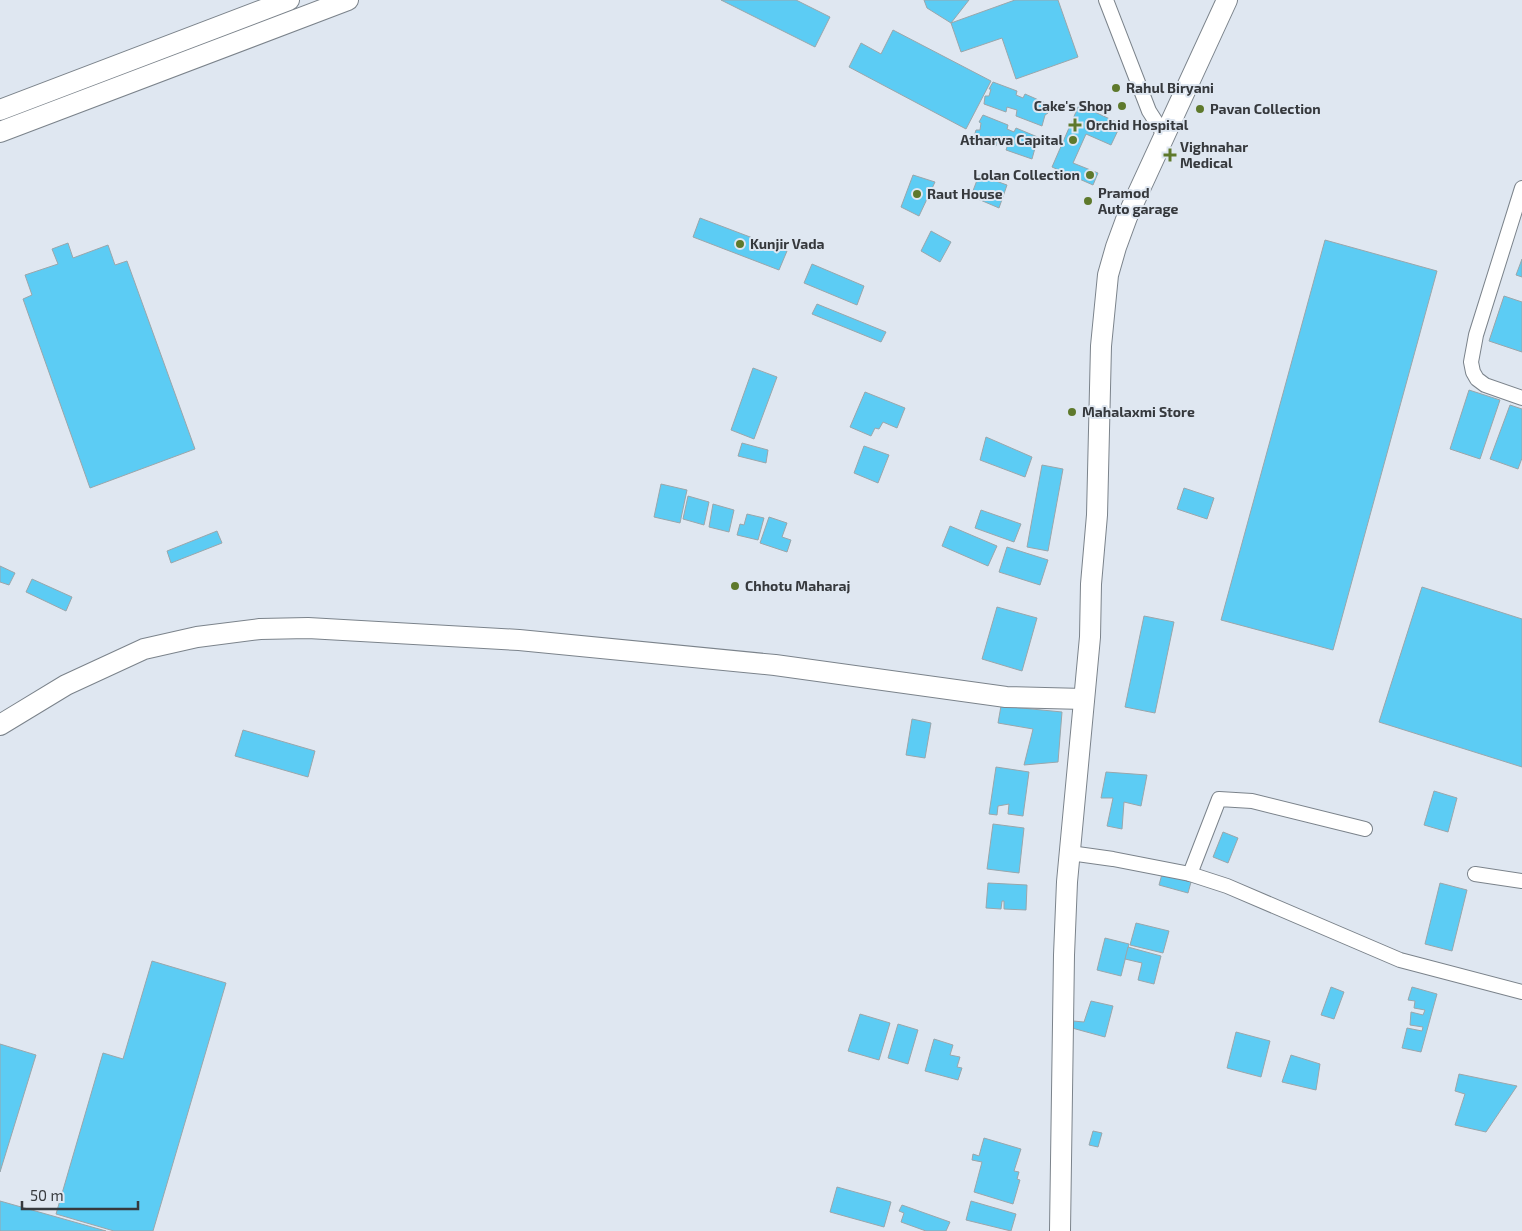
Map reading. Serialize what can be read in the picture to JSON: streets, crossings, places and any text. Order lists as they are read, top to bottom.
{
  "places": {
    "other": [
      "Rahul Biryani",
      "Cake's Shop",
      "Pavan Collection",
      "Atharva Capital",
      "Lolan Collection",
      "Raut House",
      "Pramod Auto garage",
      "Kunjir Vada",
      "Mahalaxmi Store",
      "Chhotu Maharaj"
    ],
    "health": ["Orchid Hospital", "Vighnahar Medical"]
  },
  "scale_bar": "50 m"
}
